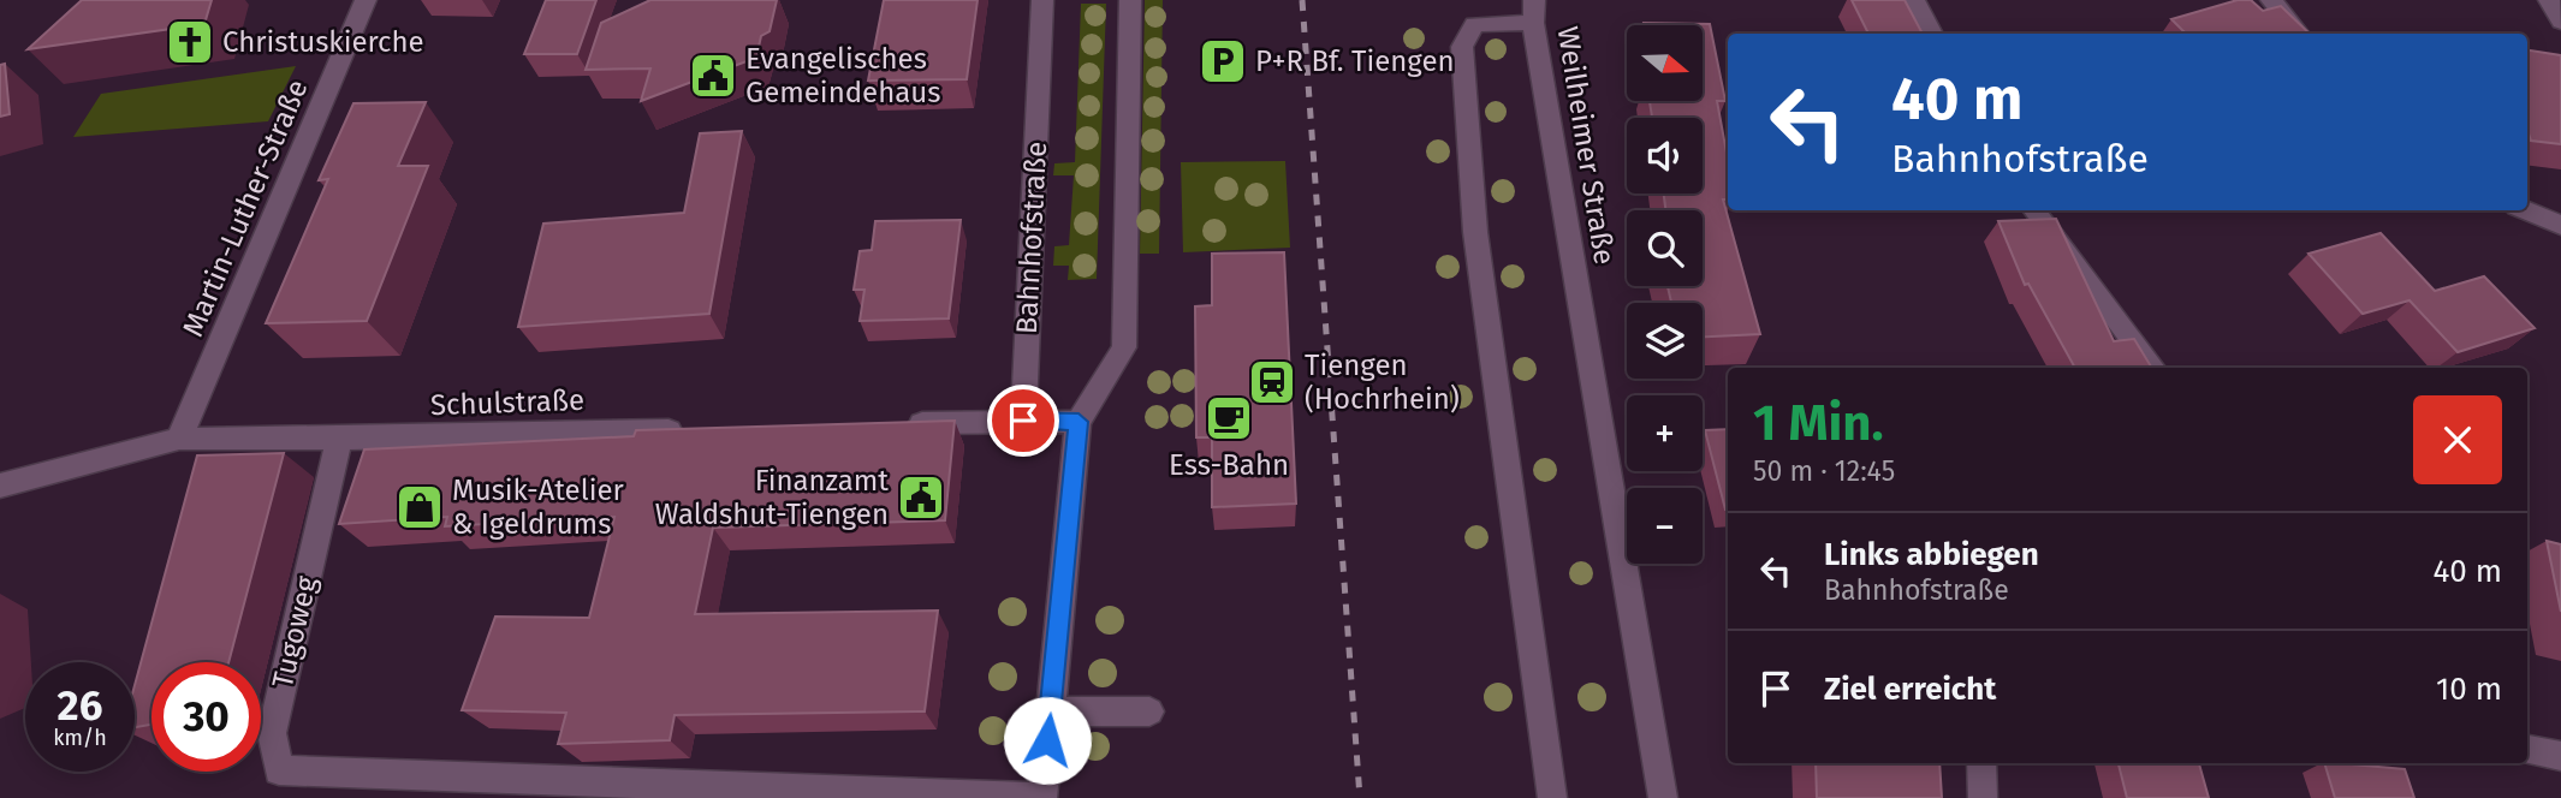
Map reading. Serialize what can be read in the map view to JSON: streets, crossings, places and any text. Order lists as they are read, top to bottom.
{
  "streets": {
    "street": [
      "Weilheimer Straße",
      "Martin-Luther-Straße",
      "Bahnhofstraße",
      "Schulstraße",
      "Tugoweg"
    ]
  },
  "crossings": [
    ["Martin-Luther-Straße", "Schulstraße"],
    ["Schulstraße", "Tugoweg"]
  ],
  "places": {
    "church": ["Christuskierche"],
    "parking": ["P+R Bf. Tiengen"],
    "public building": ["Evangelisches Gemeindehaus", "Finanzamt Waldshut-Tiengen"],
    "station": ["Tiengen (Hochrhein)"],
    "cafe": ["Ess-Bahn"],
    "shop": ["Musik-Atelier & Igeldrums"]
  },
  "north": "right",
  "page": {
    "map_buttons": ["+", "−"],
    "turn": ["40 m", "Bahnhofstraße"],
    "heading": ["1 Min.", "50 m · 12:45"],
    "list": [
      {
        "name": "Links abbiegen",
        "note": "Bahnhofstraße",
        "value": "40 m"
      },
      {
        "name": "Ziel erreicht",
        "value": "10 m"
      }
    ],
    "speed": "26 km/h",
    "limit": "30"
  }
}
